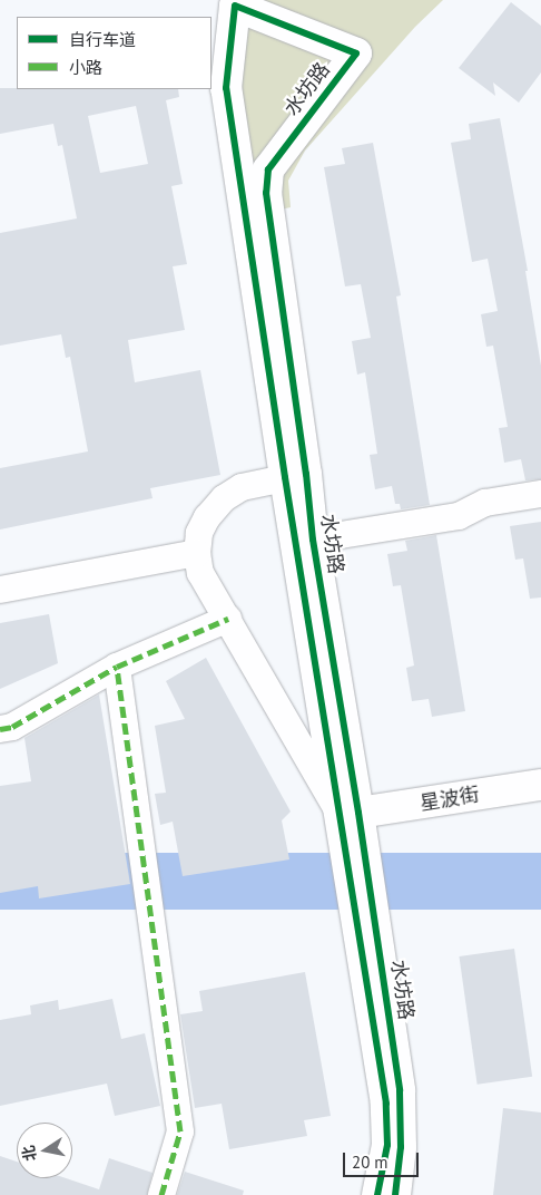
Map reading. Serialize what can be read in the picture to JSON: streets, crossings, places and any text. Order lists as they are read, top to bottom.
{
  "streets": {
    "street": ["水坊路", "星波街"]
  },
  "crossings": [
    ["水坊路", "星波街"]
  ],
  "legend": ["自行车道", "小路"],
  "scale_bar": "20 m",
  "north": "left"
}
